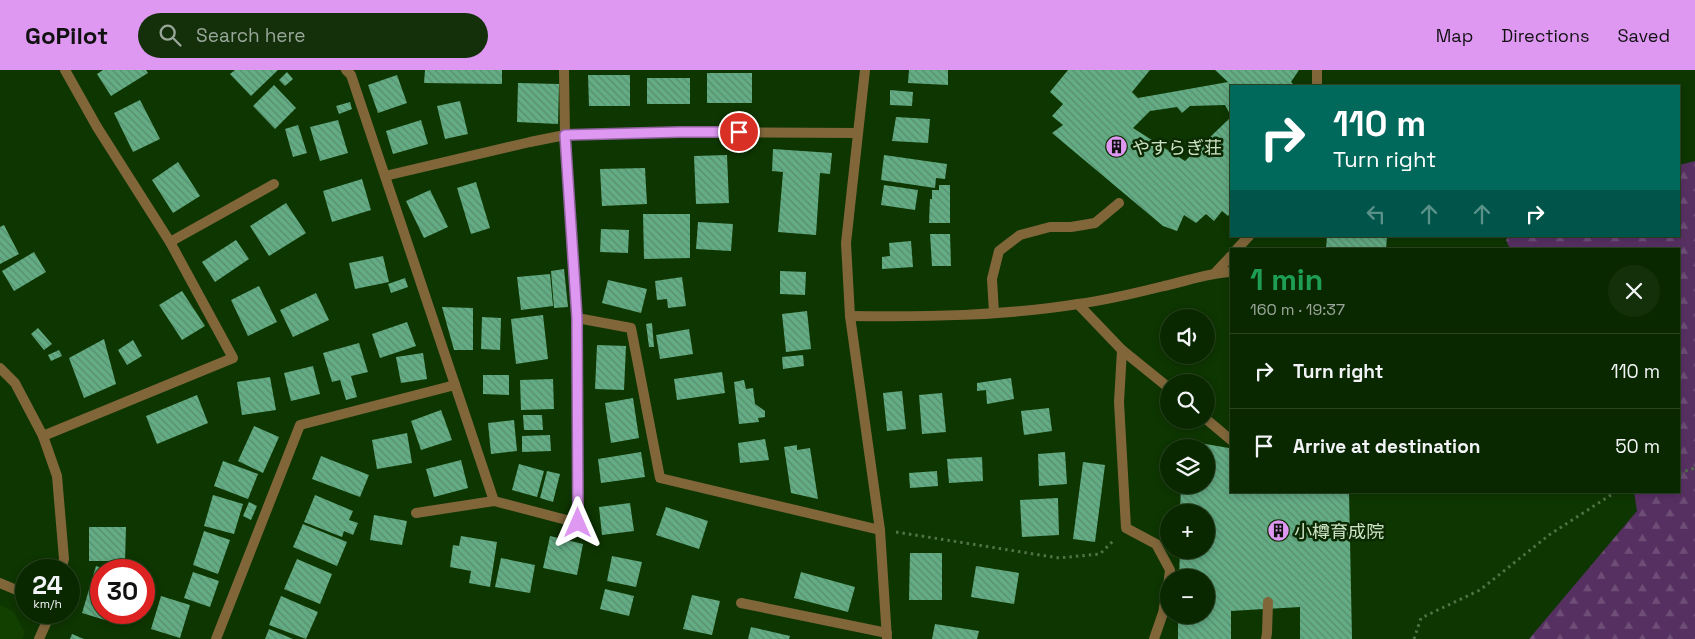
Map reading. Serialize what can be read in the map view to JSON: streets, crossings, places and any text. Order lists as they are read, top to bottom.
{
  "places": {
    "building": ["やすらぎ荘", "小樽育成院"]
  },
  "page": {
    "header": "GoPilot",
    "search": "Search here",
    "nav": ["Map", "Directions", "Saved"],
    "turn": ["110 m", "Turn right"],
    "heading": ["1 min", "160 m · 19:37"],
    "map_buttons": ["+", "−"],
    "list": [
      {
        "name": "Turn right",
        "value": "110 m"
      },
      {
        "name": "Arrive at destination",
        "value": "50 m"
      }
    ],
    "speed": "24 km/h",
    "limit": "30"
  }
}
